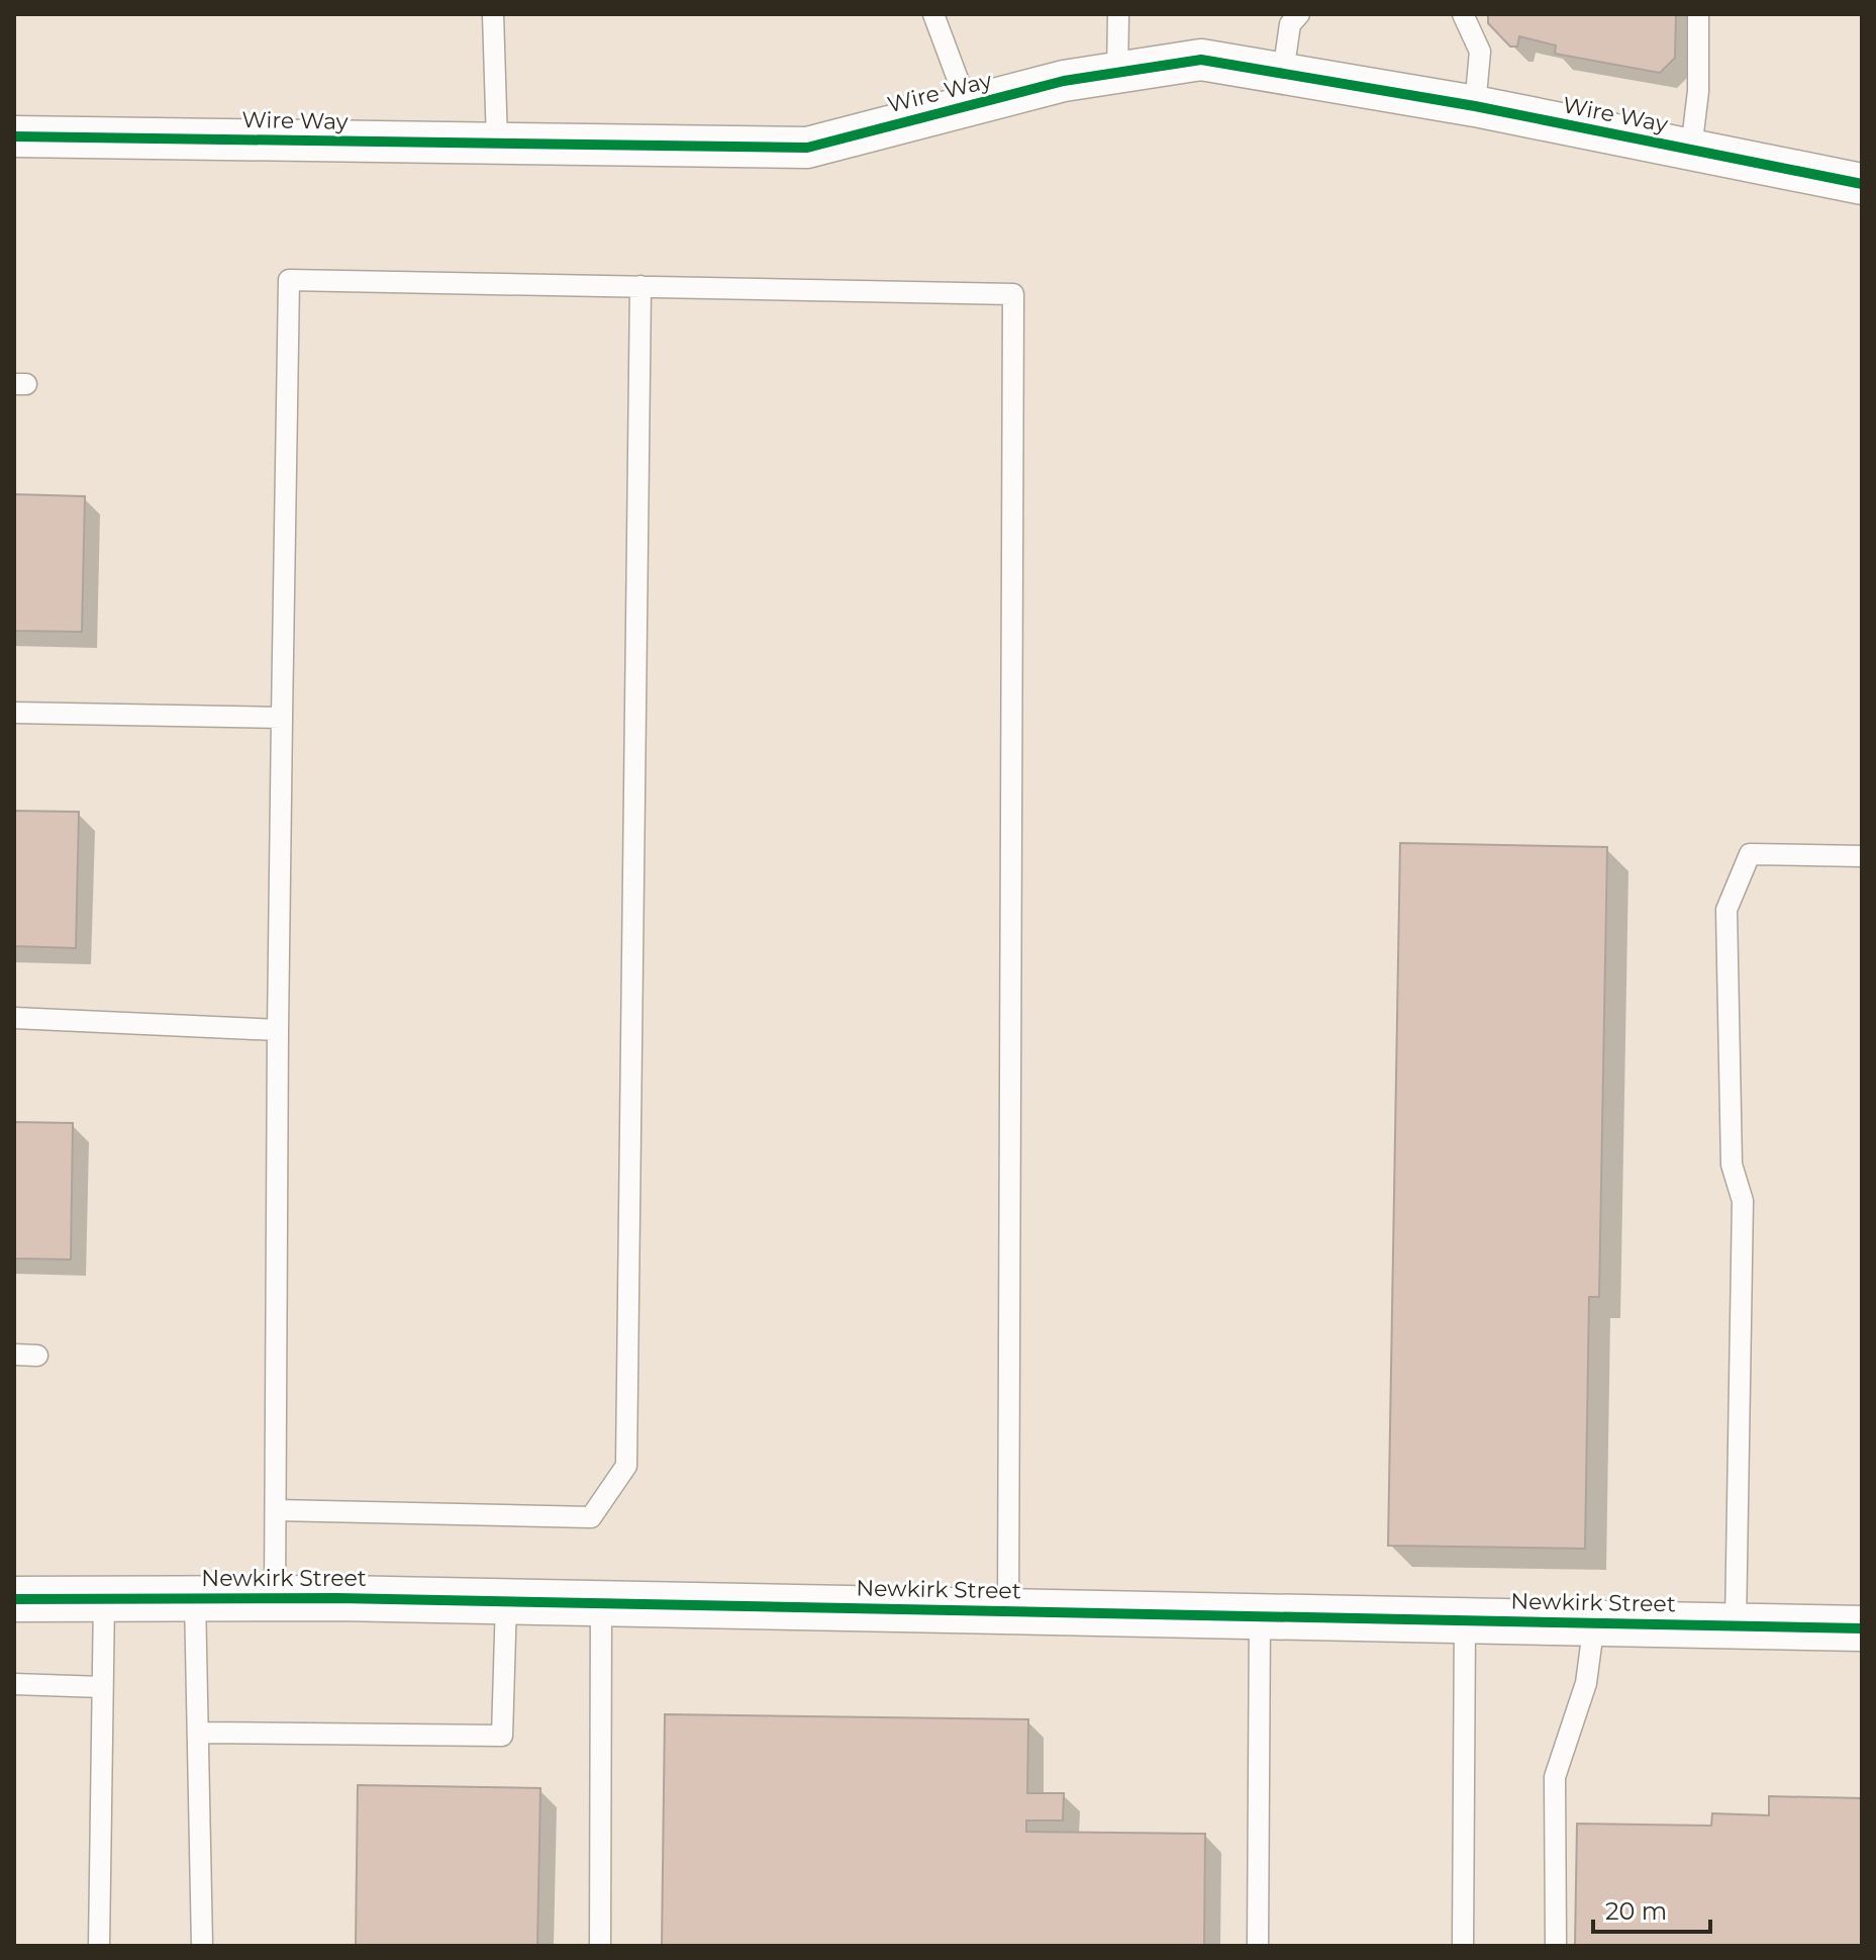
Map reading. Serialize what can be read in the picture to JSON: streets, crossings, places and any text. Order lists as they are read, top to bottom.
{
  "streets": {
    "street": ["Wire Way", "Newkirk Street"]
  },
  "scale_bar": "20 m"
}
